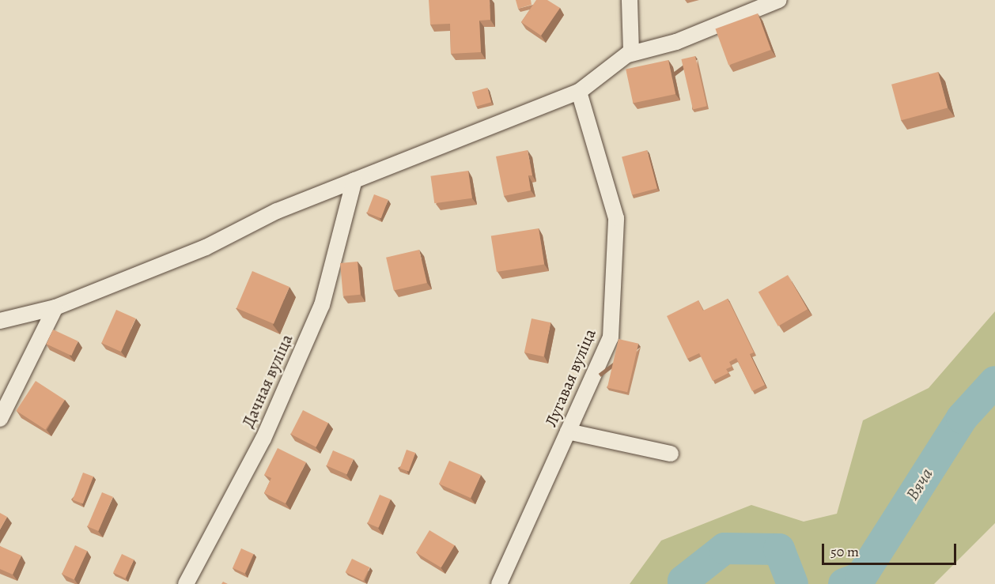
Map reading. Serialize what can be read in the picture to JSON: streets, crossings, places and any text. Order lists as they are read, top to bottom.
{
  "streets": {
    "street": ["Лугавая вуліца", "Дачная вуліца"]
  },
  "water": ["Вяча"],
  "scale_bar": "50 m"
}
